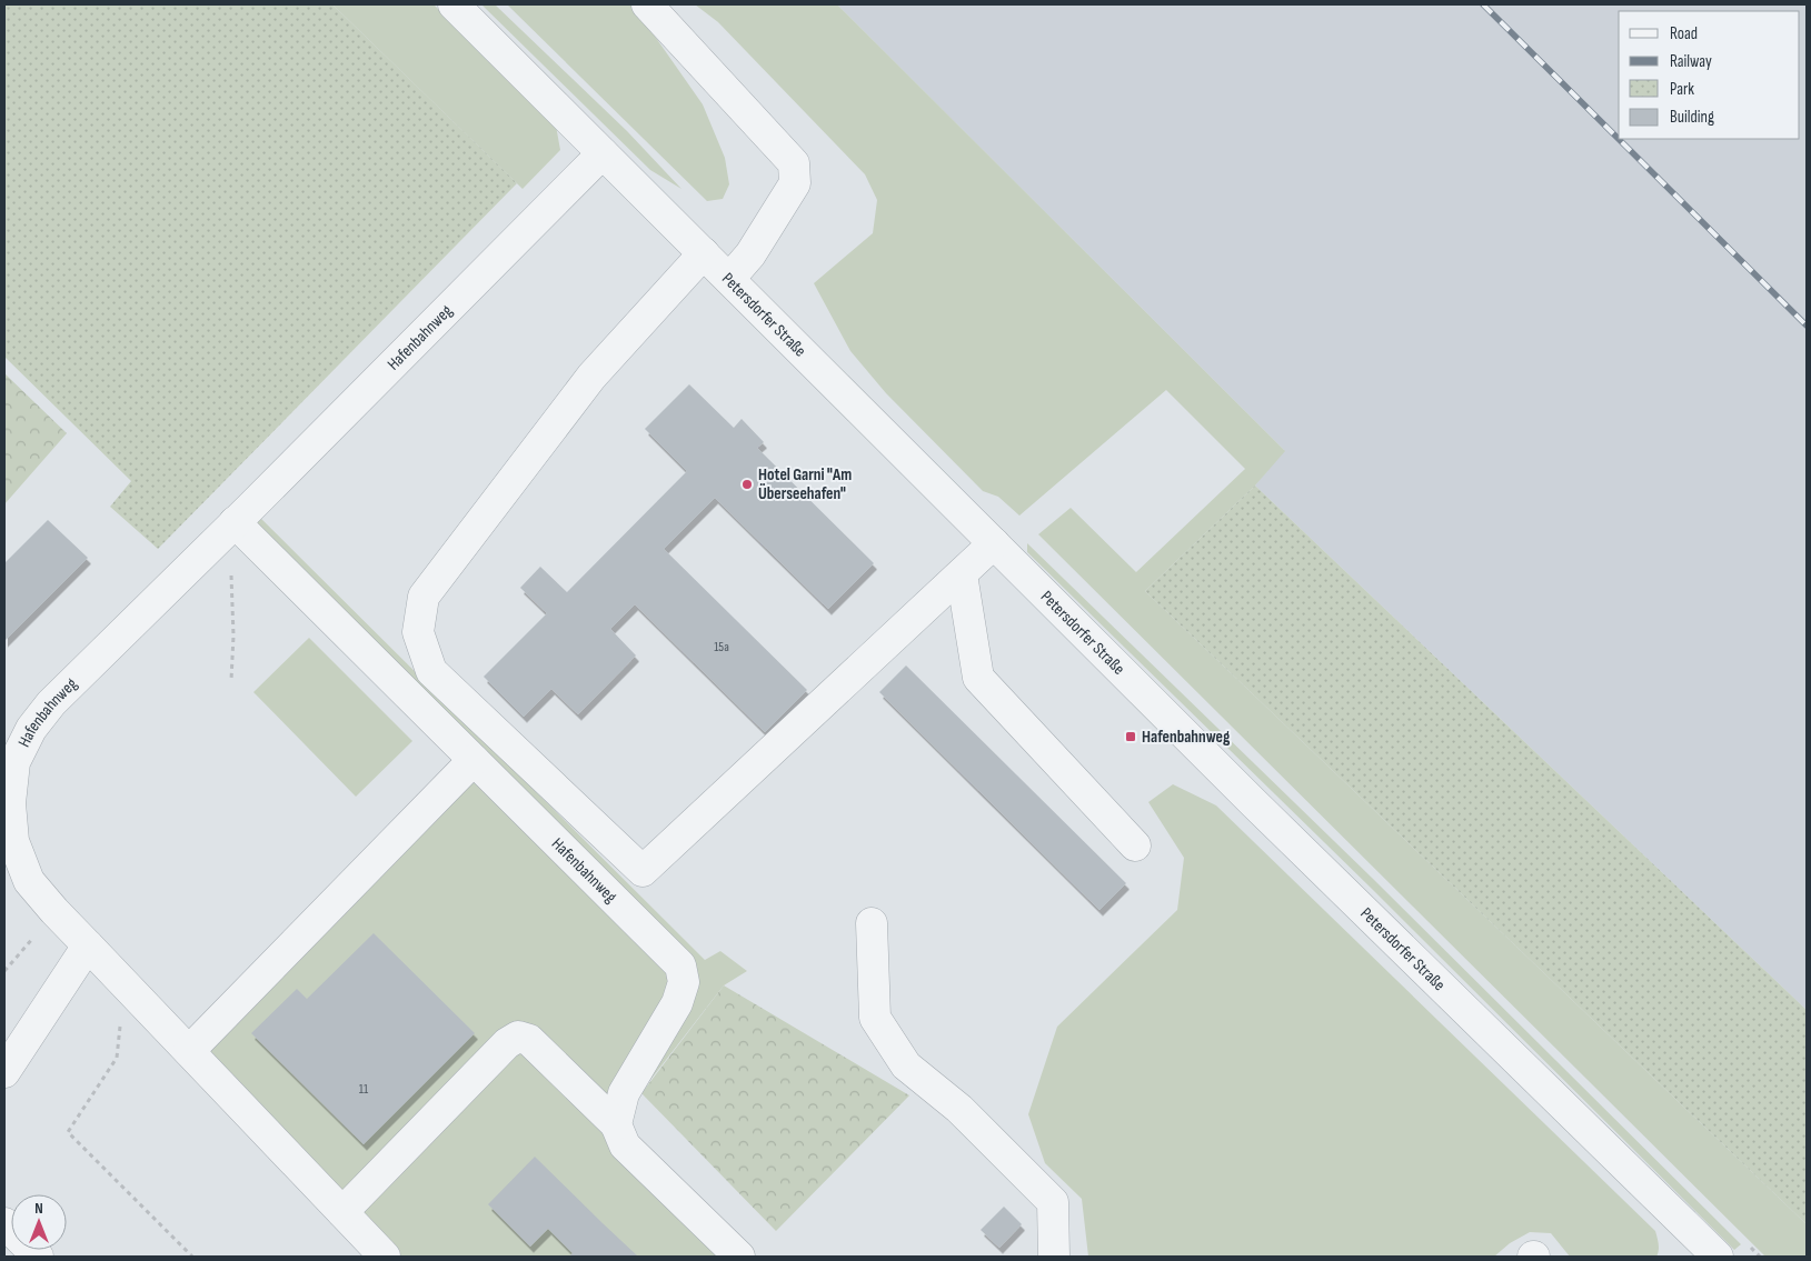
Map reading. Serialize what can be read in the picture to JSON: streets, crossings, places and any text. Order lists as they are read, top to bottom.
{
  "streets": {
    "street": ["Petersdorfer Straße", "Hafenbahnweg"]
  },
  "crossings": [
    ["Petersdorfer Straße", "Hafenbahnweg"]
  ],
  "places": {
    "other": ["Hotel Garni \"Am Überseehafen\""],
    "transit": ["Hafenbahnweg"]
  },
  "house_numbers": ["15a", "11"],
  "legend": [
    "Road",
    "Railway",
    "Park",
    "Building"
  ],
  "north": "top"
}
